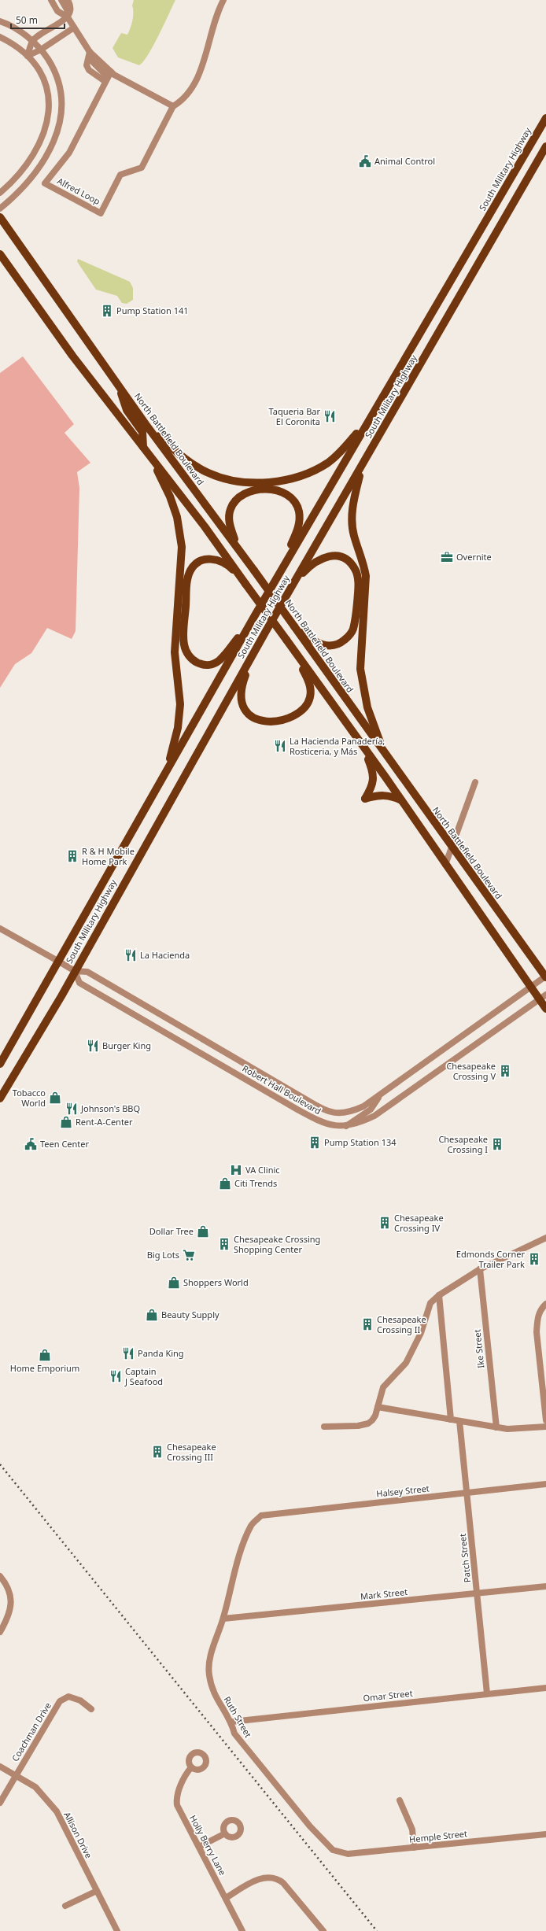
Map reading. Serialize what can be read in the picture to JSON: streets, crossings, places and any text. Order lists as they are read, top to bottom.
{
  "streets": {
    "main road": ["South Military Highway", "North Battlefield Boulevard"],
    "street": [
      "Alfred Loop",
      "Robert Hall Boulevard",
      "Ike Street",
      "Halsey Street",
      "Patch Street",
      "Mark Street",
      "Omar Street",
      "Ruth Street",
      "Coachman Drive",
      "Allison Drive",
      "Hemple Street",
      "Holly Berry Lane"
    ]
  },
  "crossings": [
    ["South Military Highway", "Robert Hall Boulevard"],
    ["North Battlefield Boulevard", "Robert Hall Boulevard"],
    ["Halsey Street", "Patch Street"],
    ["Halsey Street", "Ruth Street"],
    ["Patch Street", "Mark Street"],
    ["Patch Street", "Omar Street"],
    ["Mark Street", "Ruth Street"],
    ["Omar Street", "Ruth Street"],
    ["Ruth Street", "Hemple Street"],
    ["Coachman Drive", "Allison Drive"]
  ],
  "places": {
    "public building": ["Animal Control", "Teen Center"],
    "building": [
      "Pump Station 141",
      "R & H Mobile Home Park",
      "Chesapeake Crossing V",
      "Pump Station 134",
      "Chesapeake Crossing I",
      "Chesapeake Crossing IV",
      "Chesapeake Crossing Shopping Center",
      "Edmonds Corner Trailer Park",
      "Chesapeake Crossing II",
      "Chesapeake Crossing III"
    ],
    "restaurant": [
      "Taqueria Bar El Coronita",
      "La Hacienda Panadería, Rosticeria, y Más",
      "La Hacienda",
      "Burger King",
      "Johnson's BBQ",
      "Panda King",
      "Captain J Seafood"
    ],
    "office": ["Overnite"],
    "shop": [
      "Tobacco World",
      "Rent-A-Center",
      "Citi Trends",
      "Dollar Tree",
      "Shoppers World",
      "Beauty Supply",
      "Home Emporium"
    ],
    "hospital": ["VA Clinic"],
    "supermarket": ["Big Lots"]
  },
  "scale_bar": "50 m"
}
